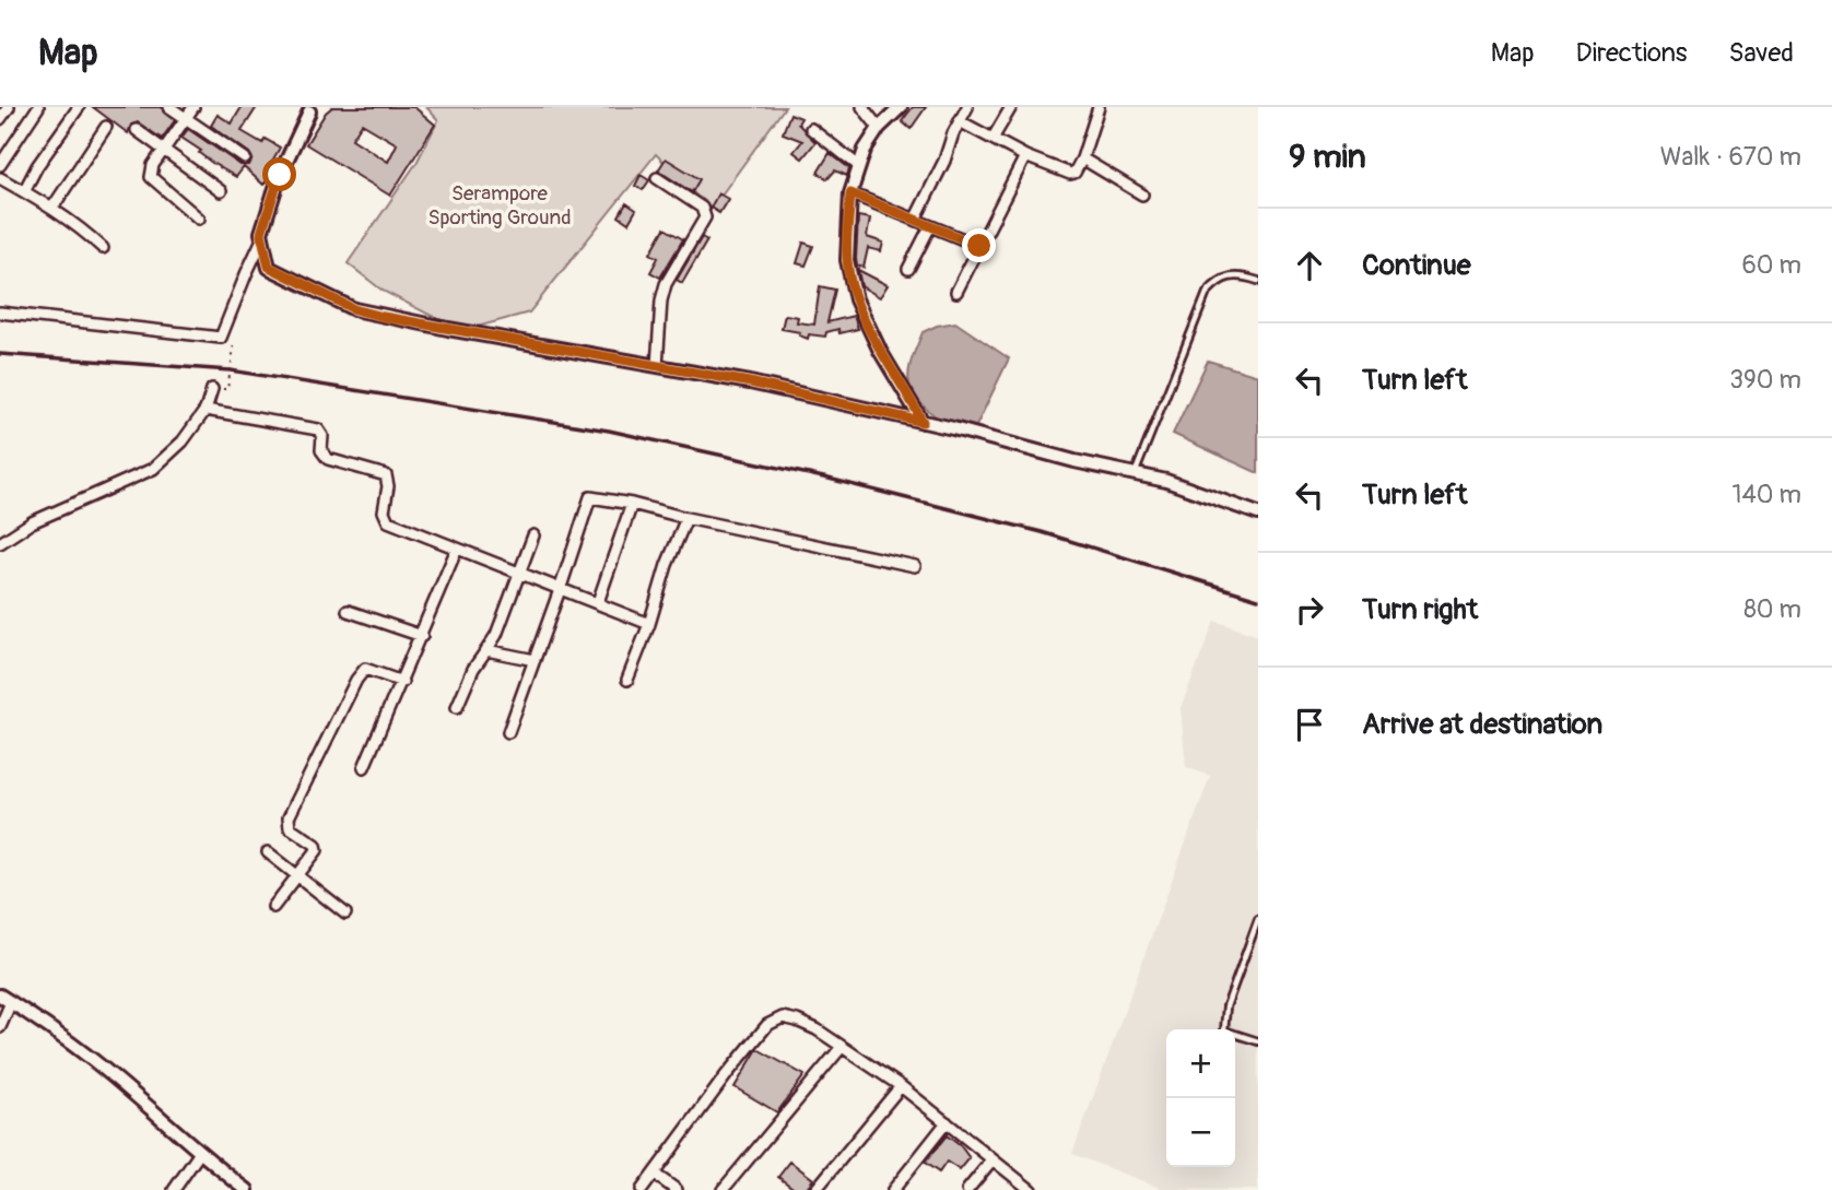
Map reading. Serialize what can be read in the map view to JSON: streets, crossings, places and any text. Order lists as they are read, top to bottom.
{
  "parks": ["Serampore Sporting Ground"],
  "page": {
    "header": "Map",
    "nav": ["Map", "Directions", "Saved"],
    "heading": ["9 min", "Walk · 670 m"],
    "list": [
      ["Continue", "60 m"],
      ["Turn left", "390 m"],
      ["Turn left", "140 m"],
      ["Turn right", "80 m"],
      "Arrive at destination"
    ],
    "map_buttons": ["+", "−"]
  }
}
